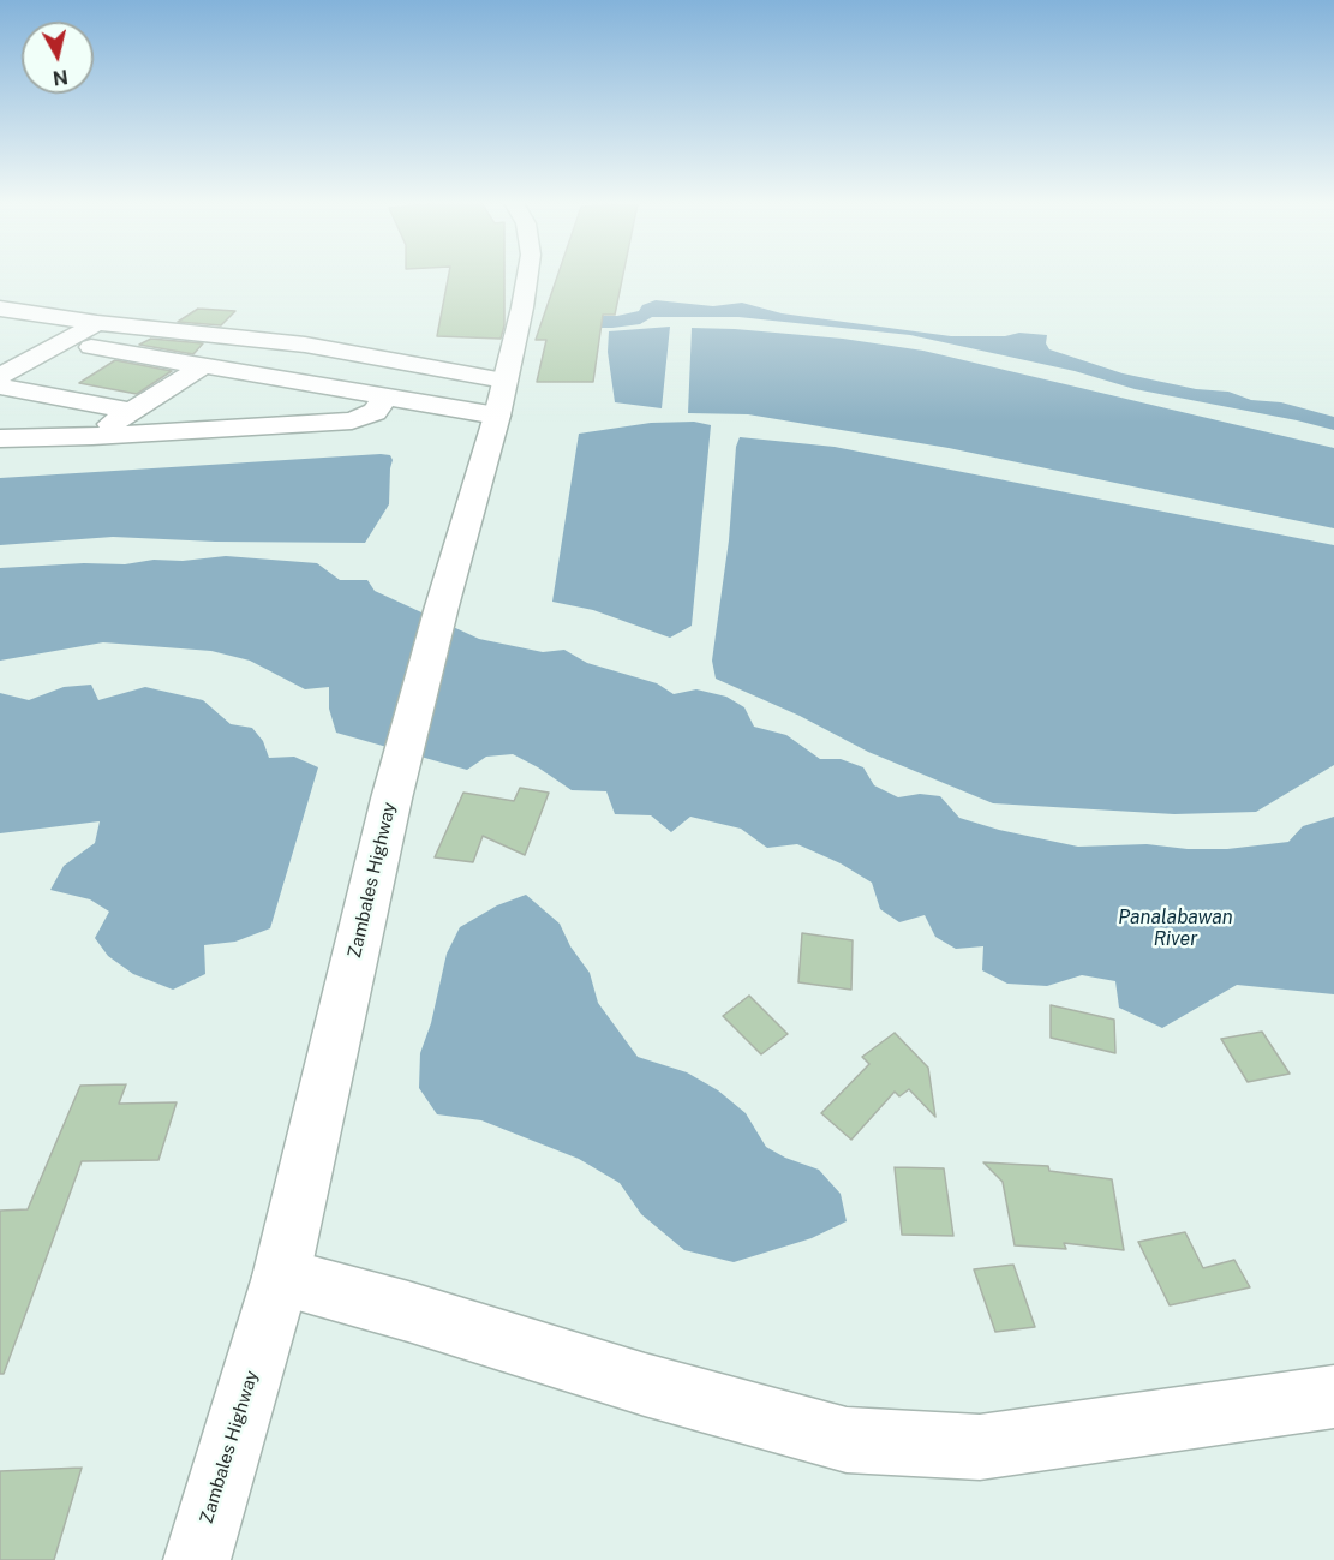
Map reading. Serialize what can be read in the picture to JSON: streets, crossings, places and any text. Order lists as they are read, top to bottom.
{
  "streets": {
    "street": ["Zambales Highway"]
  },
  "water": ["Panalabawan River"],
  "north": "bottom"
}
